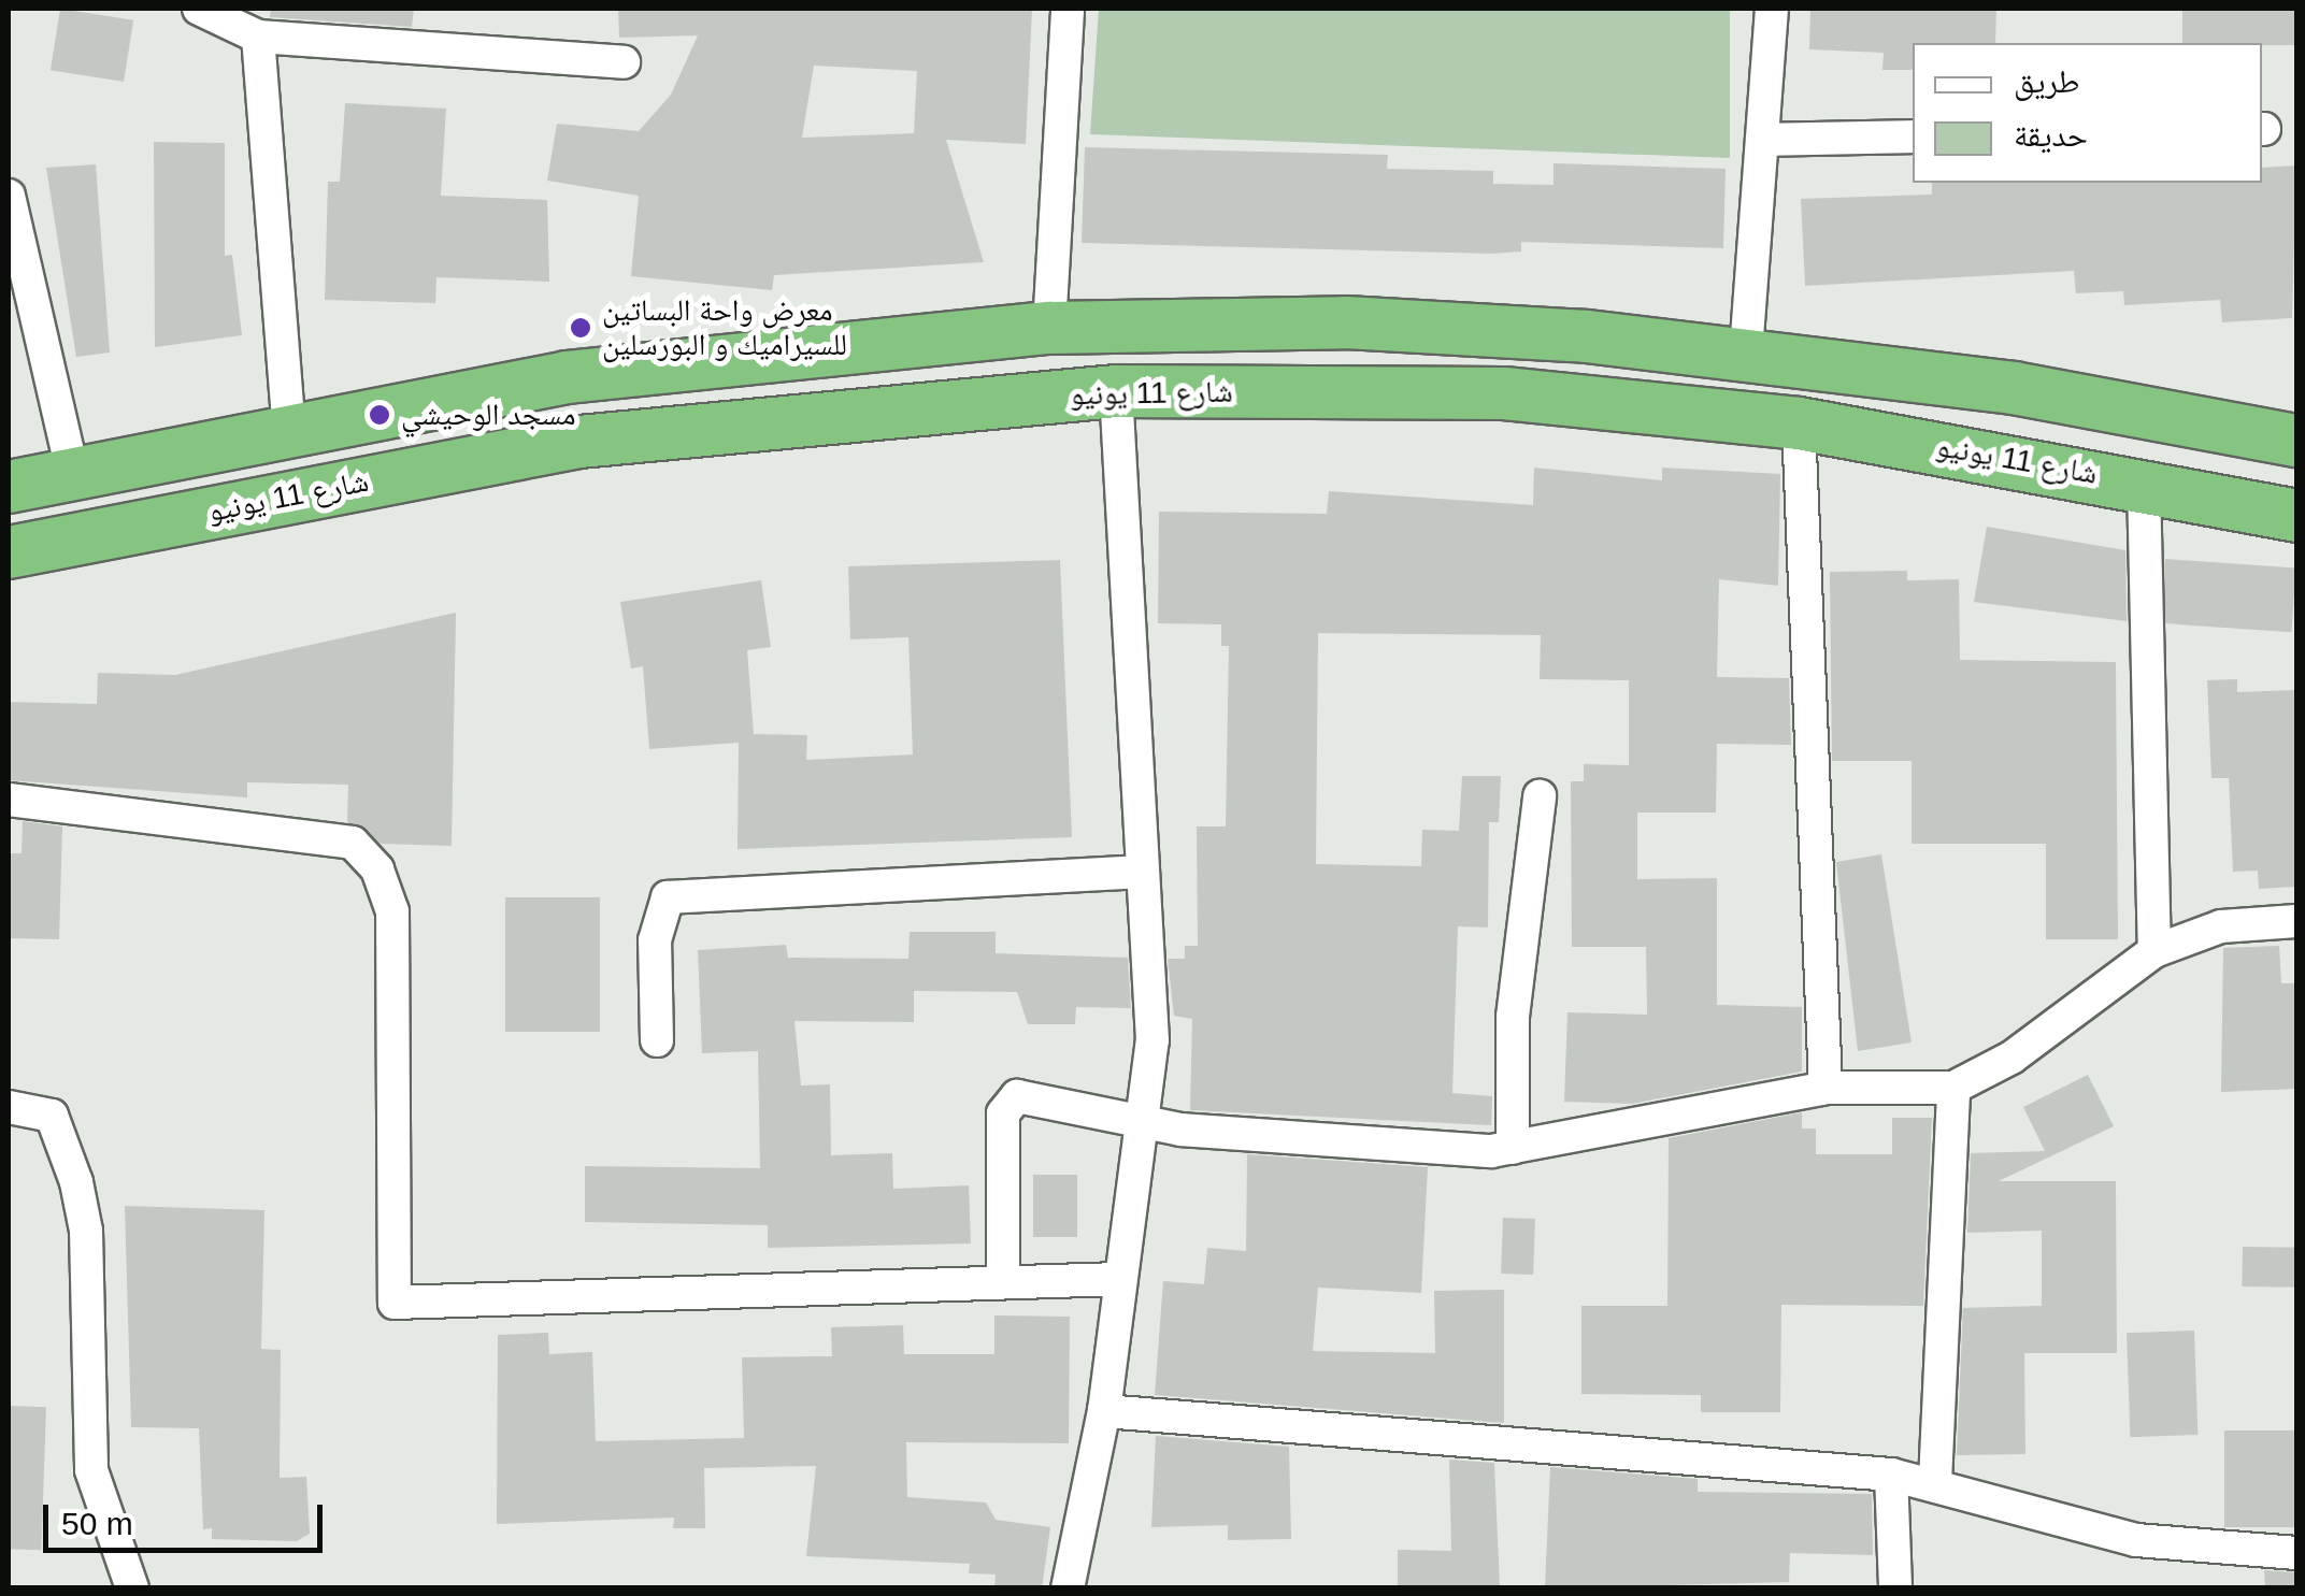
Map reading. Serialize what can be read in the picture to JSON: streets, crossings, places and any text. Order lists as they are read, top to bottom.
{
  "streets": {
    "highway": ["شارع 11 يونيو"]
  },
  "places": ["معرض واحة البساتين للسيراميك و البورسلين", "مسجد الوحيشي"],
  "legend": ["طريق", "حديقة"],
  "scale_bar": "50 m"
}
